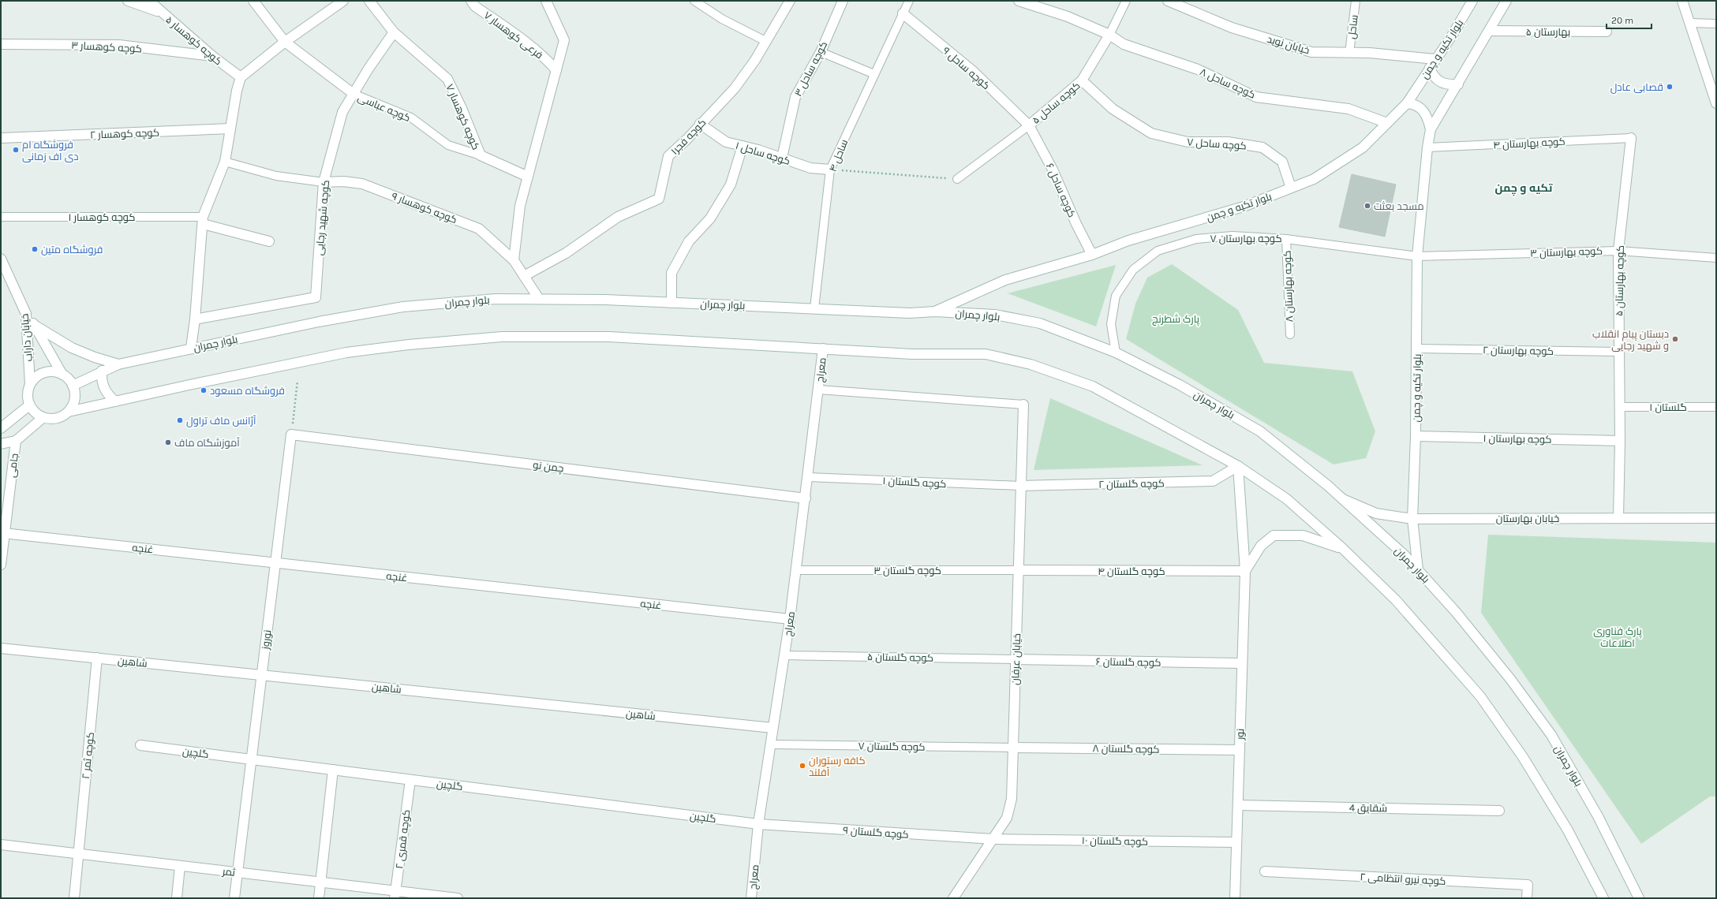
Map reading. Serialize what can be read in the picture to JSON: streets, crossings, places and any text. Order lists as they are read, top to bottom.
{
  "streets": {
    "street": [
      "بهارستان ۵",
      "فرعی کوهسار ۷",
      "کوچه کوهسار ۵",
      "خیابان نوید",
      "کوچه کوهسار ۳",
      "بلوار تکیه و چمن",
      "کوچه ساحل ۹",
      "کوچه ساحل ۳",
      "کوچه ساحل ۸",
      "کوچه ساحل ۵",
      "کوچه کوهسار ۷",
      "کوچه کوهسار ۲",
      "کوچه فجر۱",
      "کوچه ساحل ۷",
      "کوچه ساحل ۱",
      "کوچه ساحل ۶",
      "کوچه کوهسار ۹",
      "کوچه شهید رجایی",
      "کوچه بهارستان ۵",
      "بلوار چمران",
      "خیابان داراب",
      "معراج",
      "کوچه بهارستان ۱",
      "جامی",
      "چمن نو",
      "کوچه گلستان ۲",
      "خیابان بهارستان",
      "غنچه",
      "کوچه گلستان ۴",
      "نوروز",
      "خیابان عرفان",
      "شاهین",
      "کوچه گلستان ۶",
      "نور",
      "کوچه گلستان ۸",
      "گلچین",
      "کوچه ثمر ۲",
      "شقایق 4",
      "کوچه گلستان ۹",
      "کوچه قمری ۲",
      "کوچه گلستان ۱۰",
      "ثمر",
      "کوچه نیرو انتظامی ۲"
    ],
    "lane": [
      "ساحل",
      "کوچه عباسی",
      "کوچه بهارستان ۴",
      "ساحل ۴",
      "کوچه کوهسار ۱",
      "کوچه بهارستان ۷",
      "کوچه بهارستان ۳",
      "کوچه بهارستان ۸",
      "کوچه بهارستان ۲",
      "گلستان ١",
      "کوچه گلستان ۱",
      "کوچه گلستان ۳",
      "کوچه گلستان ۵",
      "کوچه گلستان ۷"
    ]
  },
  "crossings": [
    ["ساحل", "خیابان نوید"],
    ["بهارستان ۵", "بلوار تکیه و چمن"],
    ["کوچه کوهسار ۵", "کوچه کوهسار ۳"],
    ["خیابان نوید", "بلوار تکیه و چمن"],
    ["بلوار تکیه و چمن", "کوچه ساحل ۸"],
    ["بلوار تکیه و چمن", "کوچه بهارستان ۴"],
    ["بلوار تکیه و چمن", "کوچه ساحل ۷"],
    ["بلوار تکیه و چمن", "کوچه ساحل ۶"],
    ["بلوار تکیه و چمن", "کوچه بهارستان ۷"],
    ["بلوار تکیه و چمن", "کوچه بهارستان ۳"],
    ["بلوار تکیه و چمن", "بلوار چمران"],
    ["بلوار تکیه و چمن", "کوچه بهارستان ۲"],
    ["بلوار تکیه و چمن", "کوچه بهارستان ۱"],
    ["بلوار تکیه و چمن", "خیابان بهارستان"],
    ["کوچه ساحل ۹", "کوچه ساحل ۵"],
    ["کوچه ساحل ۹", "ساحل ۴"],
    ["کوچه ساحل ۹", "کوچه ساحل ۶"],
    ["کوچه ساحل ۳", "کوچه ساحل ۱"],
    ["کوچه ساحل ۸", "کوچه ساحل ۵"],
    ["کوچه ساحل ۵", "کوچه ساحل ۷"],
    ["کوچه ساحل ۵", "کوچه ساحل ۶"],
    ["کوچه عباسی", "کوچه کوهسار ۷"],
    ["کوچه عباسی", "کوچه شهید رجایی"],
    ["کوچه کوهسار ۷", "کوچه شهید رجایی"],
    ["کوچه فجر۱", "کوچه ساحل ۱"],
    ["کوچه فجر۱", "کوچه کوهسار ۹"],
    ["کوچه بهارستان ۴", "کوچه بهارستان ۵"],
    ["کوچه ساحل ۱", "ساحل ۴"],
    ["ساحل ۴", "بلوار چمران"],
    ["کوچه کوهسار ۹", "کوچه شهید رجایی"],
    ["کوچه کوهسار ۹", "بلوار چمران"],
    ["کوچه بهارستان ۷", "کوچه بهارستان ۳"],
    ["کوچه بهارستان ۷", "کوچه بهارستان ۸"],
    ["کوچه بهارستان ۷", "بلوار چمران"],
    ["کوچه بهارستان ۳", "کوچه بهارستان ۵"],
    ["کوچه بهارستان ۵", "کوچه بهارستان ۲"],
    ["کوچه بهارستان ۵", "گلستان ١"],
    ["کوچه بهارستان ۵", "کوچه بهارستان ۱"],
    ["کوچه بهارستان ۵", "خیابان بهارستان"],
    ["بلوار چمران", "خیابان داراب"],
    ["بلوار چمران", "خیابان بهارستان"],
    ["معراج", "چمن نو"],
    ["معراج", "کوچه گلستان ۱"],
    ["معراج", "غنچه"],
    ["معراج", "کوچه گلستان ۳"],
    ["معراج", "کوچه گلستان ۵"],
    ["معراج", "شاهین"],
    ["معراج", "کوچه گلستان ۷"],
    ["معراج", "گلچین"],
    ["معراج", "کوچه گلستان ۹"],
    ["جامی", "غنچه"],
    ["چمن نو", "نوروز"],
    ["کوچه گلستان ۱", "کوچه گلستان ۲"],
    ["کوچه گلستان ۱", "خیابان عرفان"],
    ["کوچه گلستان ۲", "خیابان عرفان"],
    ["کوچه گلستان ۲", "نور"],
    ["غنچه", "نوروز"],
    ["کوچه گلستان ۳", "کوچه گلستان ۴"],
    ["کوچه گلستان ۳", "خیابان عرفان"],
    ["کوچه گلستان ۴", "خیابان عرفان"],
    ["کوچه گلستان ۴", "نور"],
    ["نوروز", "شاهین"],
    ["نوروز", "گلچین"],
    ["نوروز", "ثمر"],
    ["کوچه گلستان ۵", "خیابان عرفان"],
    ["کوچه گلستان ۵", "کوچه گلستان ۶"],
    ["خیابان عرفان", "کوچه گلستان ۶"],
    ["خیابان عرفان", "کوچه گلستان ۷"],
    ["خیابان عرفان", "کوچه گلستان ۸"],
    ["خیابان عرفان", "کوچه گلستان ۹"],
    ["خیابان عرفان", "کوچه گلستان ۱۰"],
    ["شاهین", "کوچه ثمر ۲"],
    ["کوچه گلستان ۶", "نور"],
    ["نور", "کوچه گلستان ۸"],
    ["نور", "شقایق 4"],
    ["نور", "کوچه گلستان ۱۰"],
    ["کوچه گلستان ۷", "کوچه گلستان ۸"],
    ["گلچین", "کوچه گلستان ۹"],
    ["گلچین", "کوچه قمری ۲"],
    ["کوچه ثمر ۲", "ثمر"],
    ["کوچه گلستان ۹", "کوچه گلستان ۱۰"],
    ["کوچه قمری ۲", "ثمر"]
  ],
  "districts": ["تکیه و چمن"],
  "parks": ["پارک شطرنج", "پارک فناوری اطلاعات"],
  "places": [
    "قصابی عادل",
    "فروشگاه ام دی اف زمانی",
    "مسجد بعثت",
    "فروشگاه متین",
    "دبستان پبام انقلاب و شهید رجایی",
    "فروشگاه مسعود",
    "آژانس ماف تراول",
    "آموزشگاه ماف",
    "کافه رستوران آفلند"
  ],
  "scale_bar": "20 m"
}
